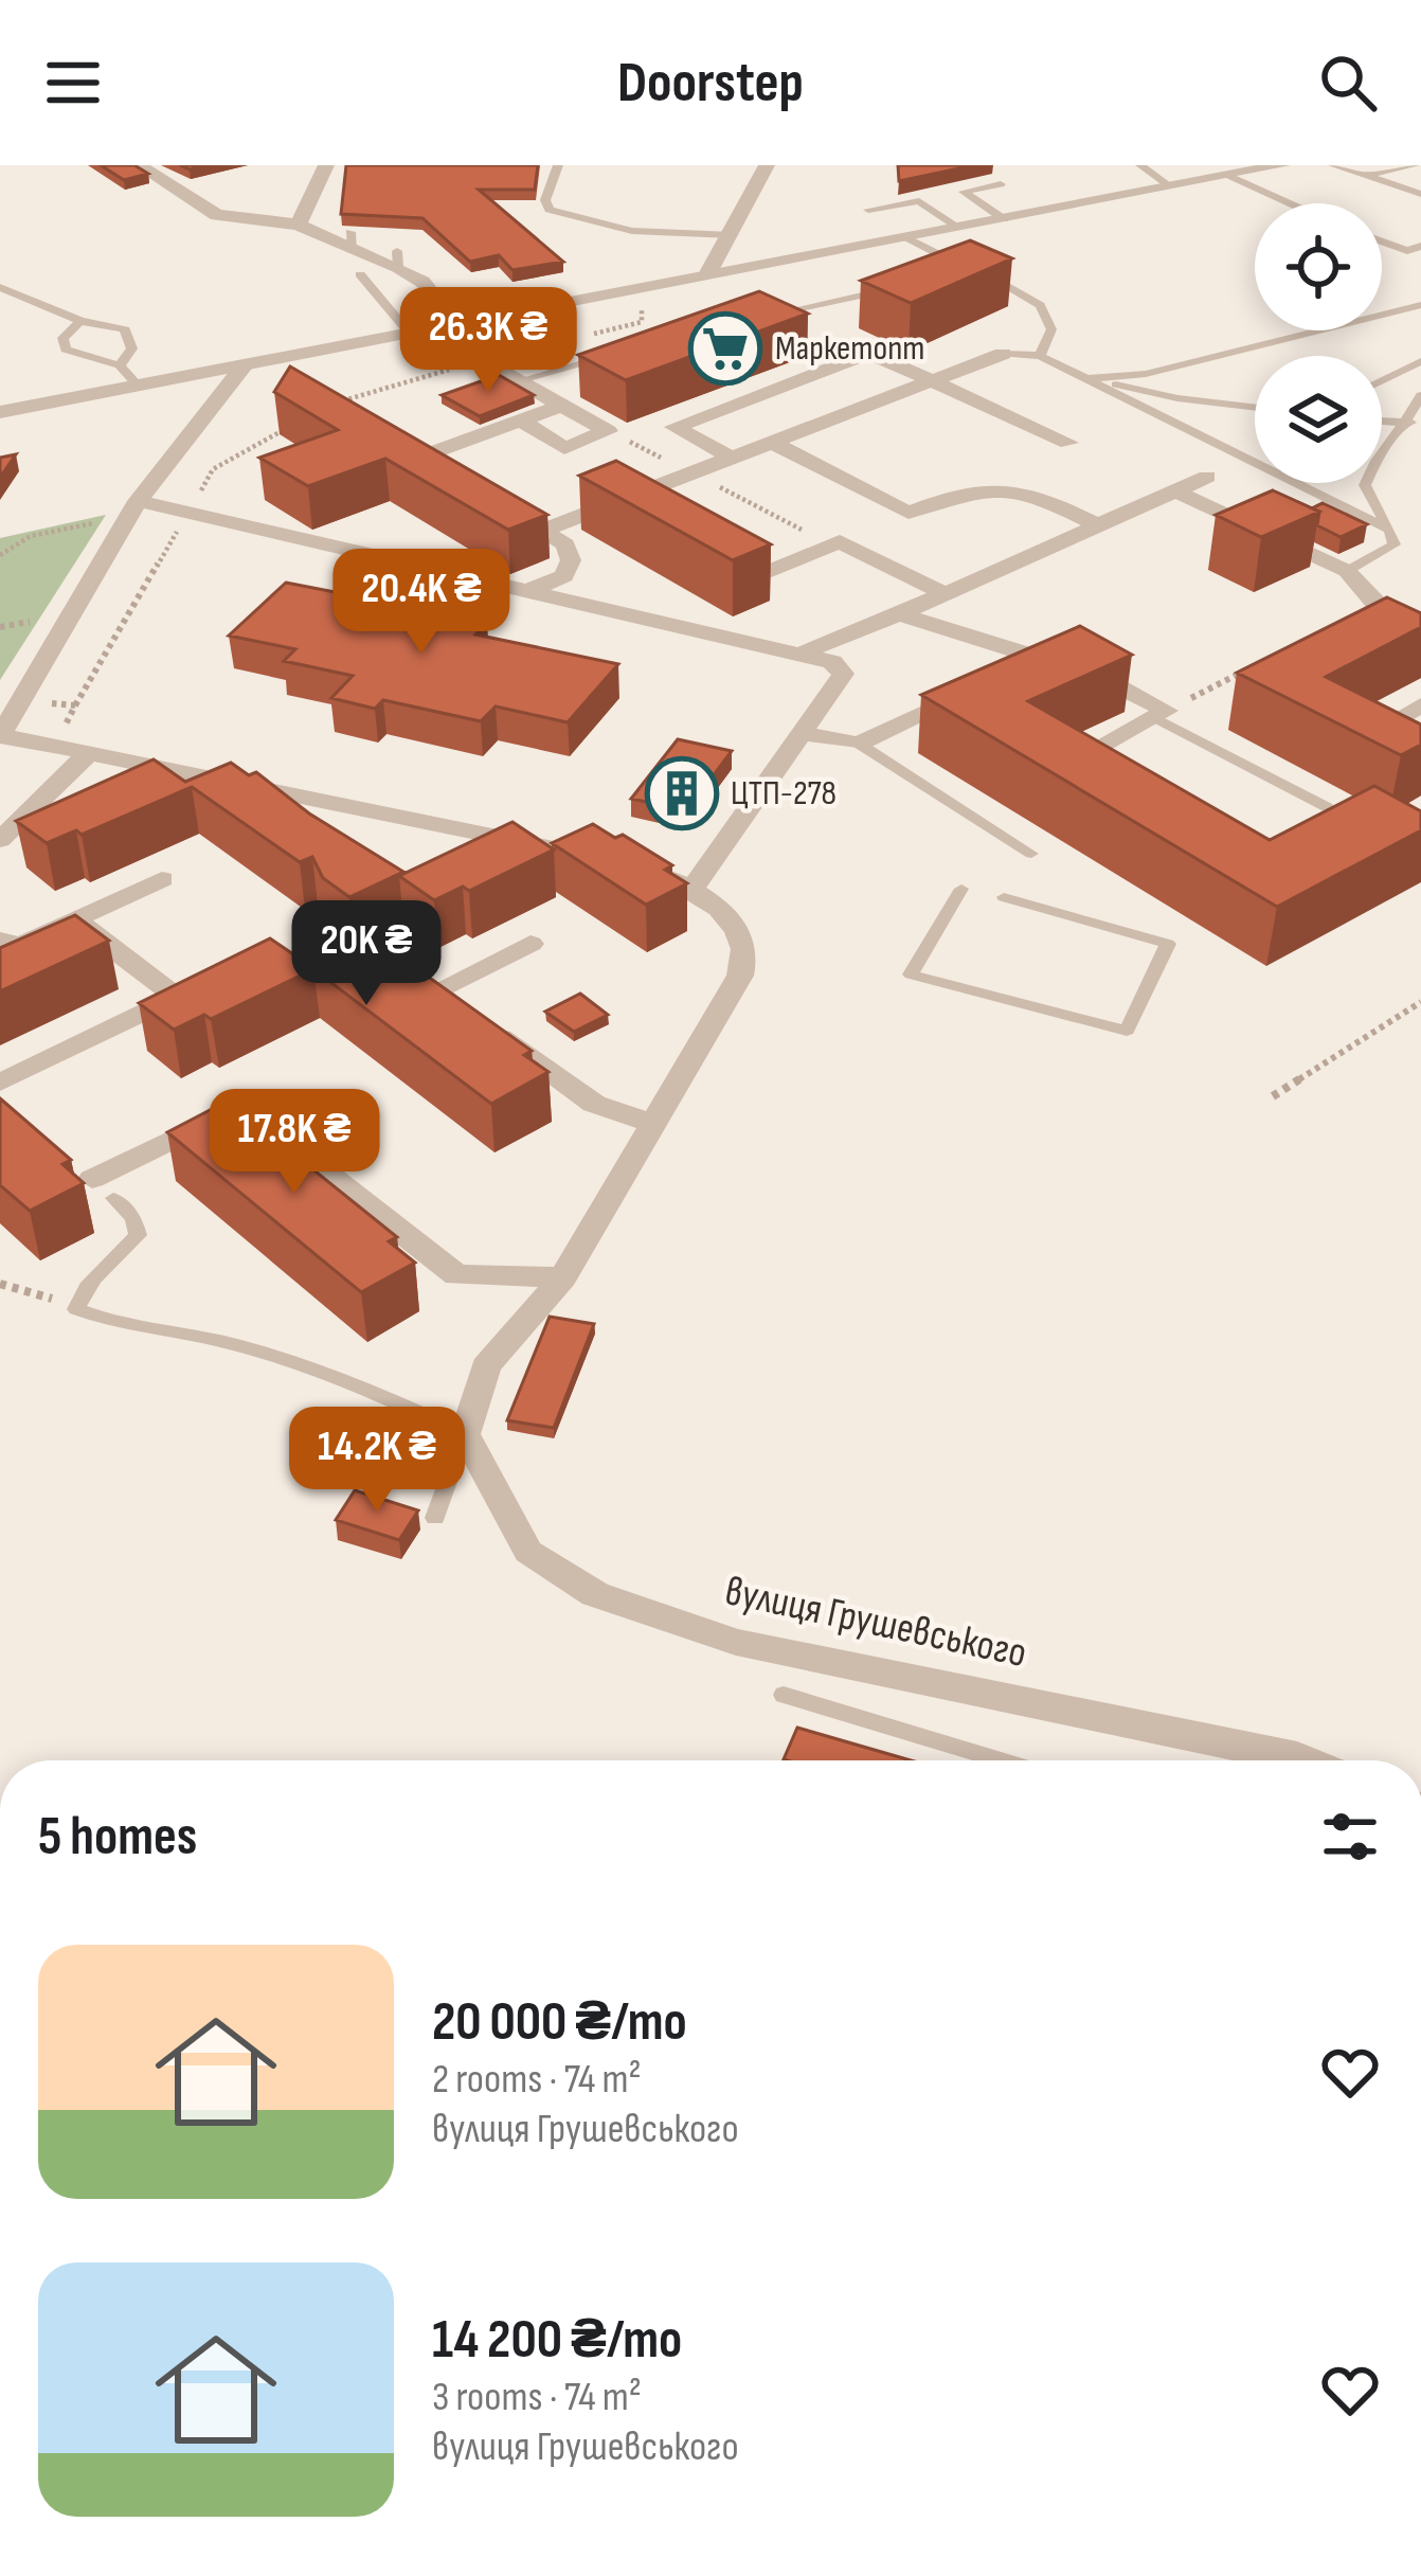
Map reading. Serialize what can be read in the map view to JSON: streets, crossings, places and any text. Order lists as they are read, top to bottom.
{
  "streets": {
    "street": ["вулиця Грушевського"]
  },
  "places": {
    "supermarket": ["Маркетопт"],
    "building": ["ЦТП-278"]
  },
  "page": {
    "header": "Doorstep",
    "price": [
      "26.3K ₴",
      "20.4K ₴",
      "20K ₴",
      "17.8K ₴",
      "14.2K ₴"
    ],
    "heading": "5 homes",
    "list": [
      {
        "name": "20 000 ₴/mo",
        "note": "2 rooms · 74 m² · вулиця Грушевського"
      },
      {
        "name": "14 200 ₴/mo",
        "note": "3 rooms · 74 m² · вулиця Грушевського"
      }
    ]
  }
}
